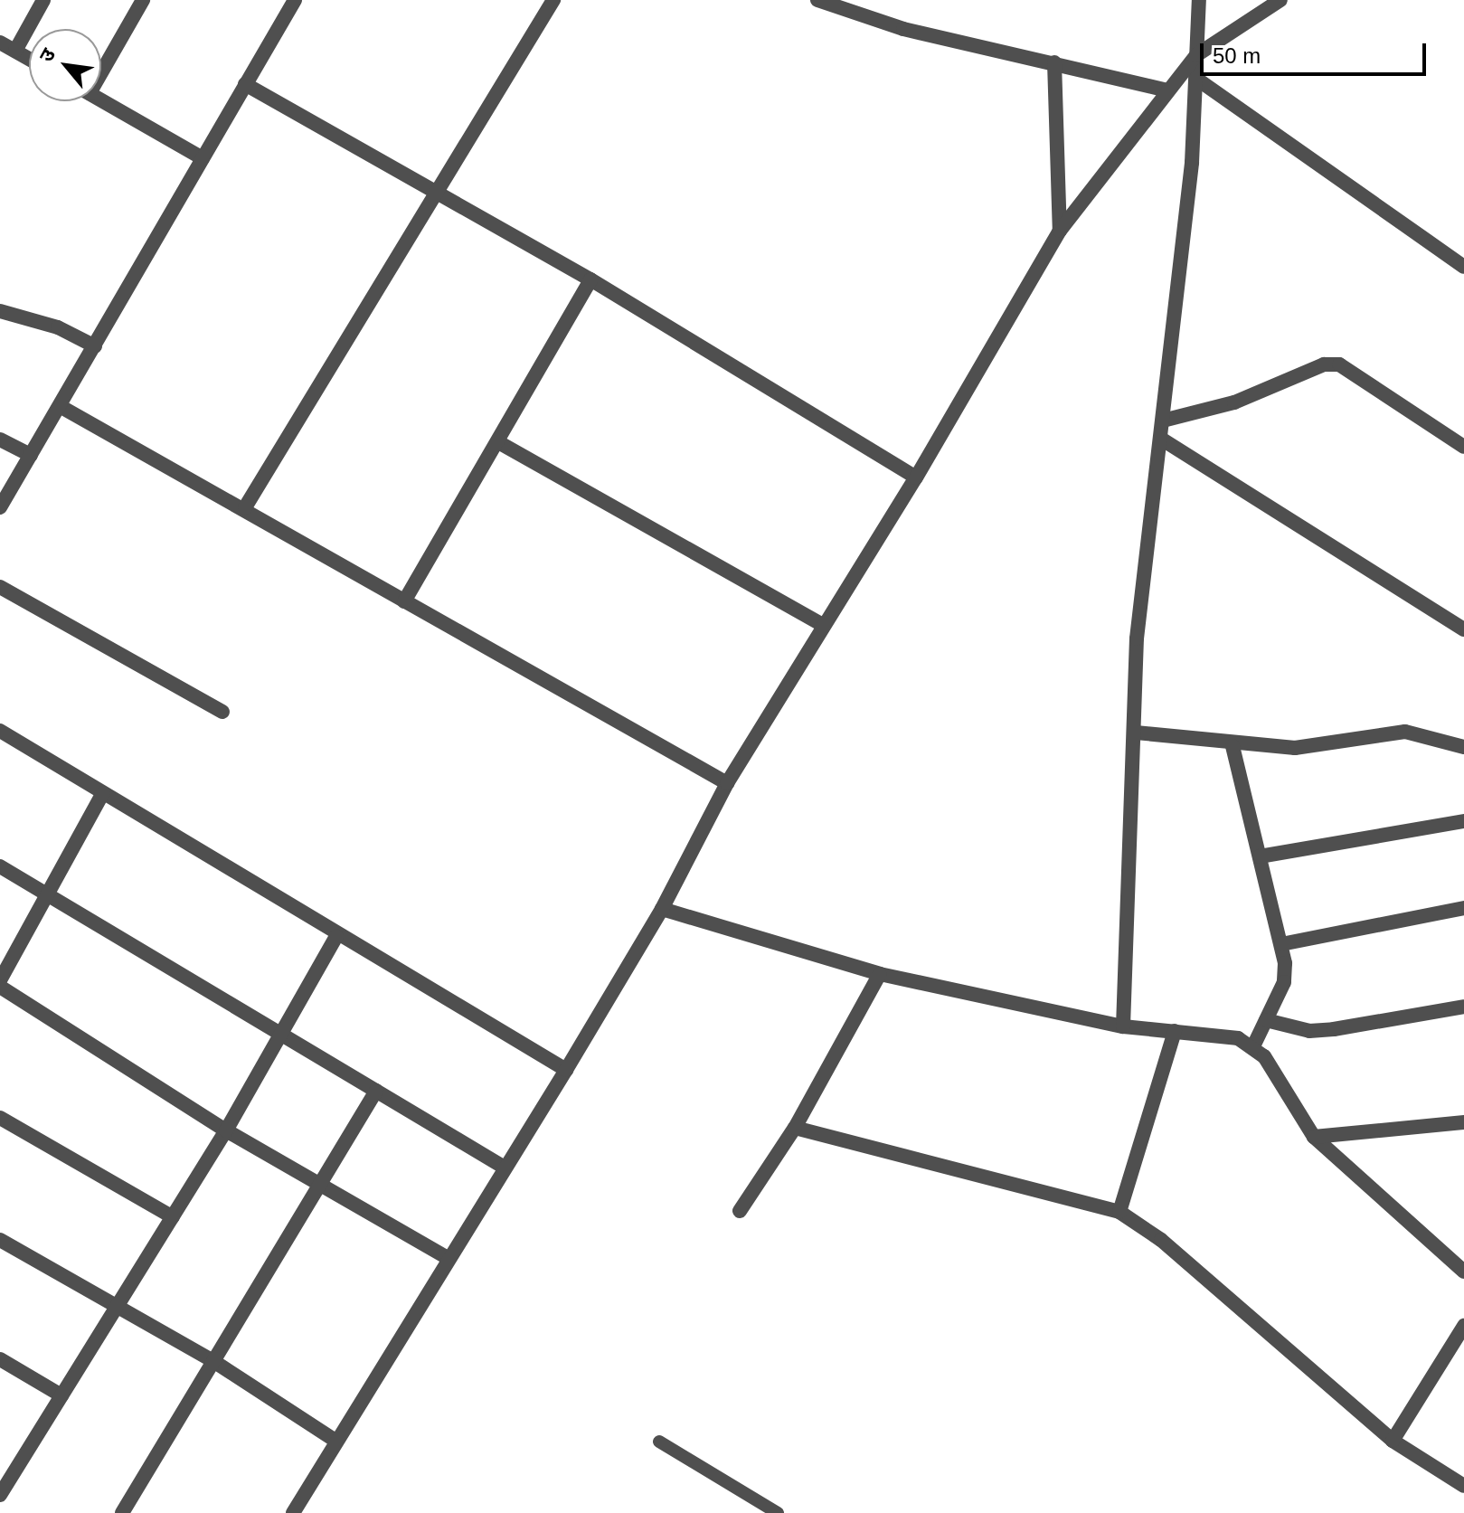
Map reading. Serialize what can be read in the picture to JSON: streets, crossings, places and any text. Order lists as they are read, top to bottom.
{
  "scale_bar": "50 m",
  "north": "top left"
}
